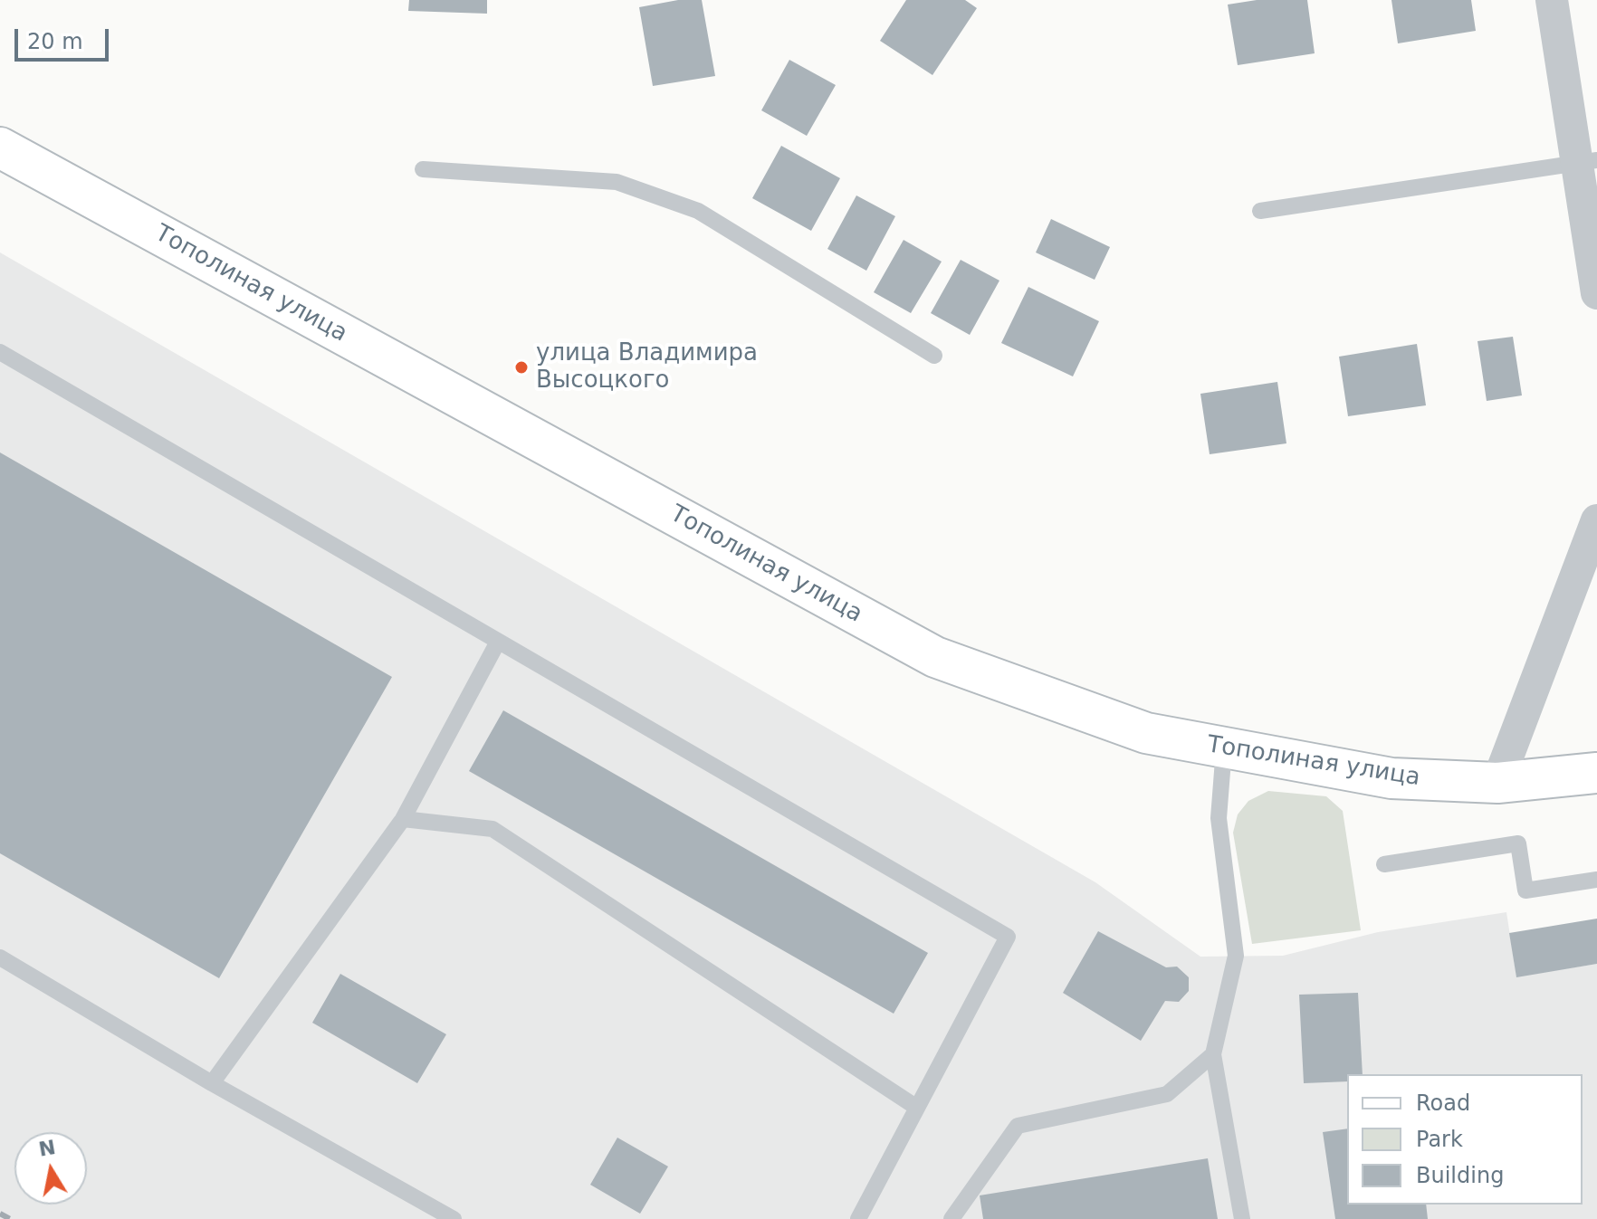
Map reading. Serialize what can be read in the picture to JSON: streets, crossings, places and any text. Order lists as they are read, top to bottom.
{
  "streets": {
    "main road": ["Тополиная улица"]
  },
  "places": ["улица Владимира Высоцкого"],
  "legend": ["Road", "Park", "Building"],
  "scale_bar": "20 m",
  "north": "top"
}
